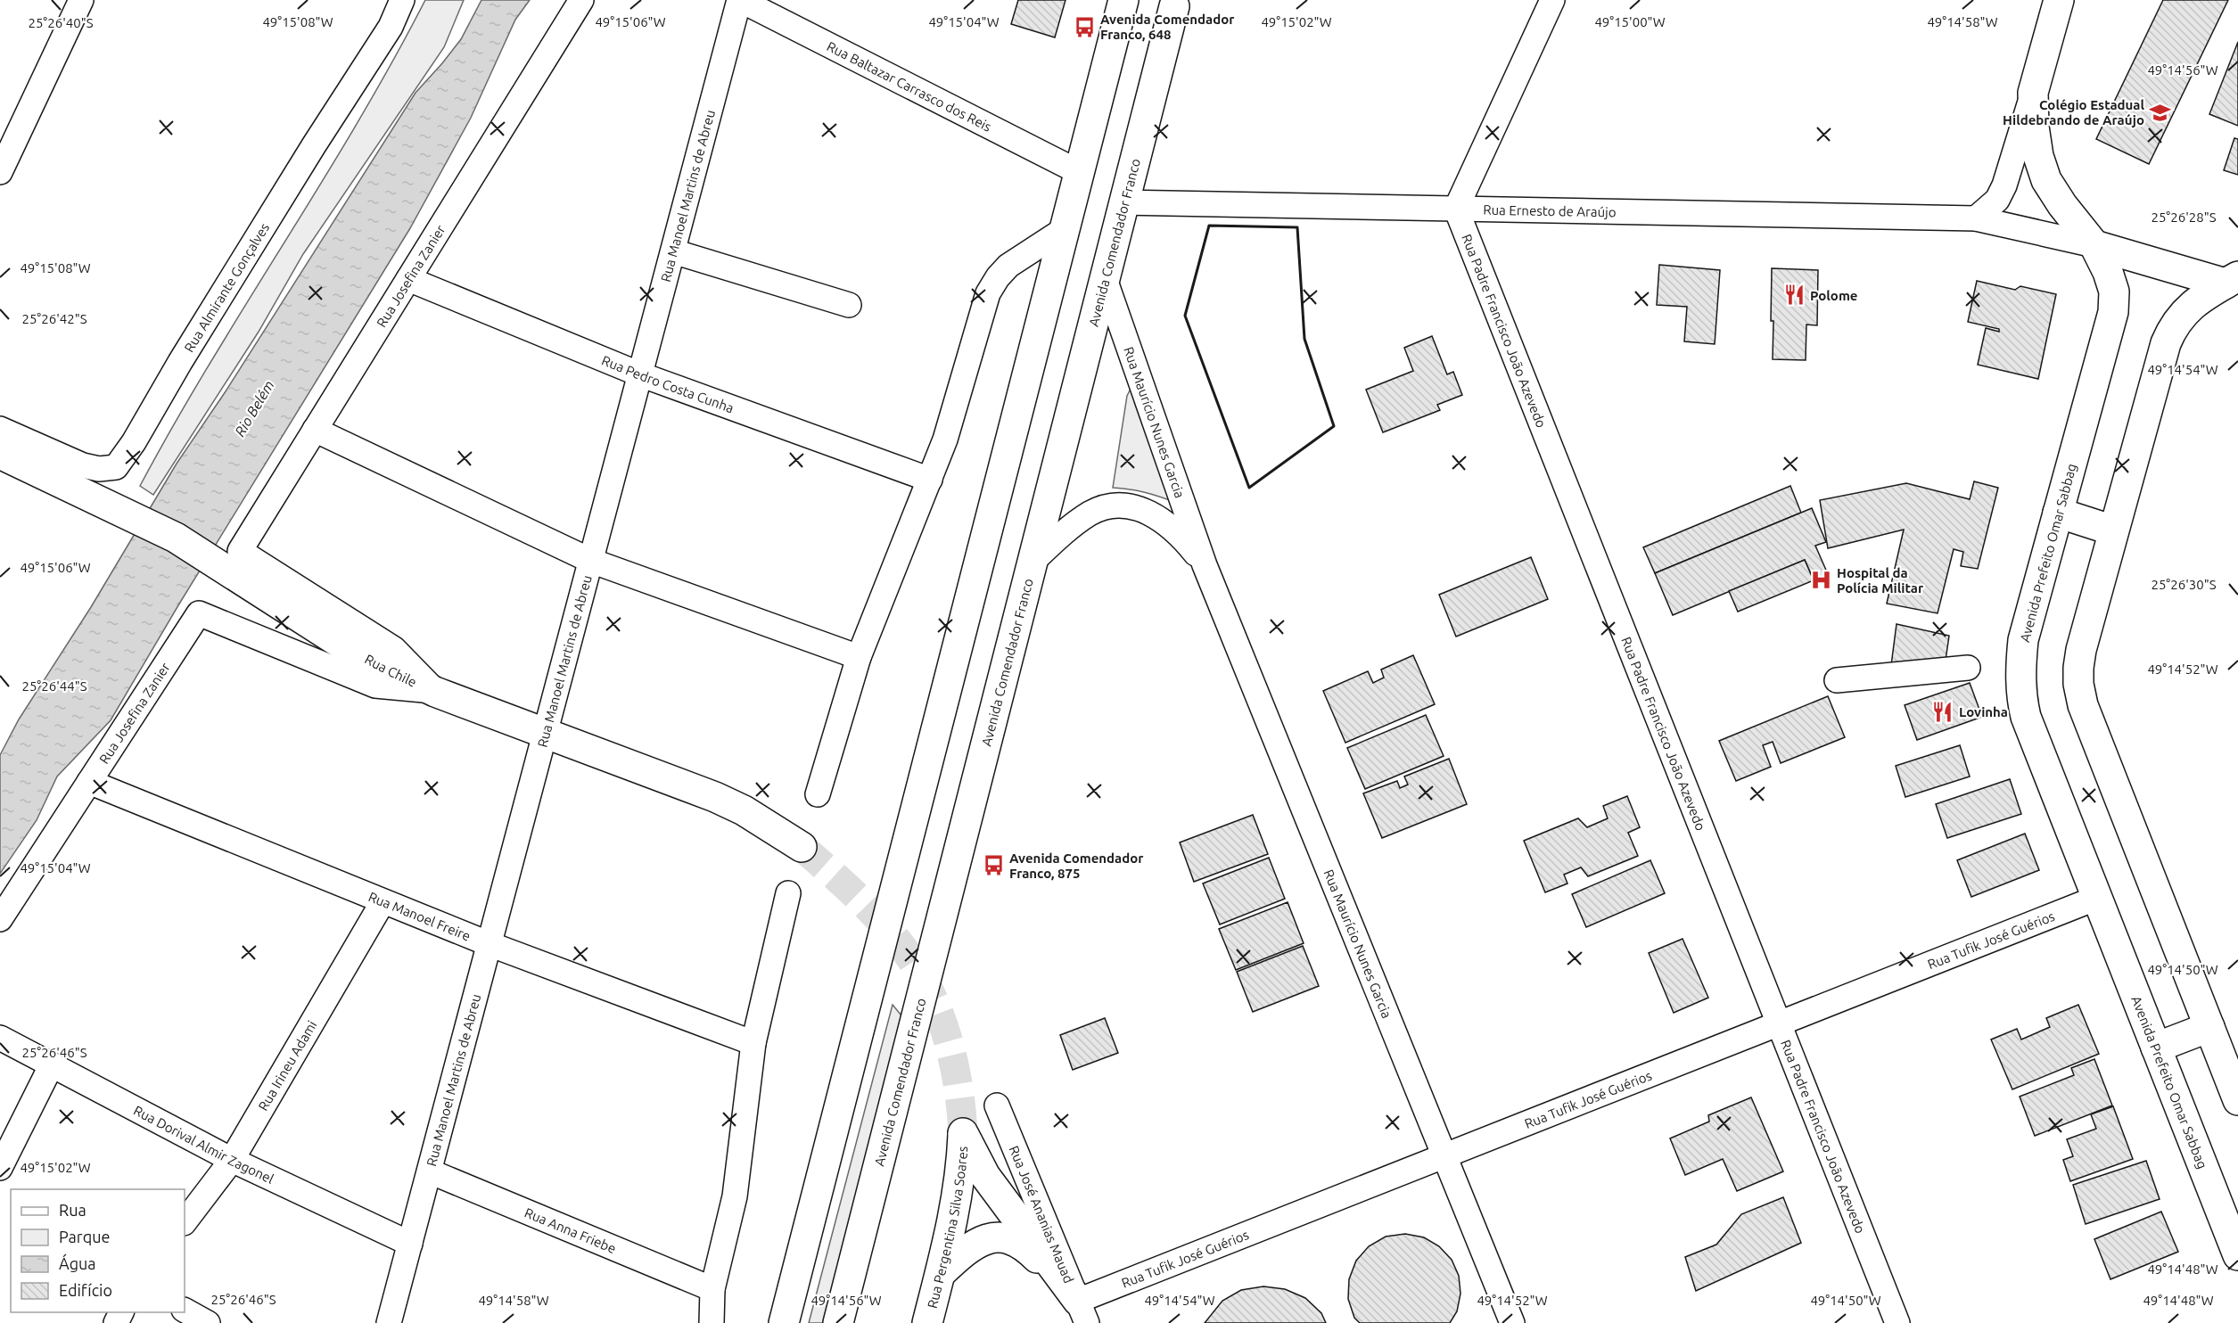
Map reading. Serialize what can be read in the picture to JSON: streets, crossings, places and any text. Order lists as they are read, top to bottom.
{
  "streets": {
    "main road": [
      "Avenida Comendador Franco",
      "Avenida Prefeito Omar Sabbag",
      "Rua Chile",
      "Rua Pergentina Silva Soares"
    ],
    "street": [
      "Rua Baltazar Carrasco dos Reis",
      "Rua Manoel Martins de Abreu",
      "Rua Ernesto de Araújo",
      "Rua Josefina Zanier",
      "Rua Almirante Gonçalves",
      "Rua Padre Francisco João Azevedo",
      "Rua Pedro Costa Cunha",
      "Rua Maurício Nunes Garcia",
      "Rua Manoel Freire",
      "Rua Tufik José Guérios",
      "Rua Irineu Adami",
      "Rua Dorival Almir Zagonel",
      "Rua José Ananias Mauad",
      "Rua Anna Friebe"
    ]
  },
  "crossings": [
    ["Rua Baltazar Carrasco dos Reis", "Rua Manoel Martins de Abreu"],
    ["Rua Manoel Martins de Abreu", "Rua Pedro Costa Cunha"],
    ["Rua Manoel Martins de Abreu", "Rua Chile"],
    ["Rua Manoel Martins de Abreu", "Rua Manoel Freire"],
    ["Rua Manoel Martins de Abreu", "Rua Dorival Almir Zagonel"],
    ["Rua Manoel Martins de Abreu", "Rua Anna Friebe"],
    ["Rua Ernesto de Araújo", "Avenida Comendador Franco"],
    ["Rua Ernesto de Araújo", "Rua Padre Francisco João Azevedo"],
    ["Rua Ernesto de Araújo", "Avenida Prefeito Omar Sabbag"],
    ["Avenida Comendador Franco", "Rua Maurício Nunes Garcia"],
    ["Rua Josefina Zanier", "Rua Pedro Costa Cunha"],
    ["Rua Josefina Zanier", "Rua Chile"],
    ["Rua Josefina Zanier", "Rua Manoel Freire"],
    ["Rua Padre Francisco João Azevedo", "Rua Tufik José Guérios"],
    ["Rua Maurício Nunes Garcia", "Rua Tufik José Guérios"],
    ["Avenida Prefeito Omar Sabbag", "Rua Tufik José Guérios"],
    ["Rua Manoel Freire", "Rua Irineu Adami"],
    ["Rua Tufik José Guérios", "Rua José Ananias Mauad"],
    ["Rua Tufik José Guérios", "Rua Pergentina Silva Soares"],
    ["Rua Irineu Adami", "Rua Dorival Almir Zagonel"],
    ["Rua José Ananias Mauad", "Rua Pergentina Silva Soares"]
  ],
  "water": ["Rio Belém"],
  "places": {
    "bus stop": ["Avenida Comendador Franco, 648", "Avenida Comendador Franco, 875"],
    "school or university": ["Colégio Estadual Hildebrando de Araújo"],
    "restaurant": ["Polome", "Lovinha"],
    "hospital": ["Hospital da Polícia Militar"]
  },
  "legend": [
    "Rua",
    "Parque",
    "Água",
    "Edifício"
  ],
  "coordinates": [
    "49°15'06\"W",
    "49°15'04\"W",
    "49°15'08\"W",
    "49°15'02\"W",
    "49°15'00\"W",
    "49°14'58\"W",
    "25°26'40\"S",
    "49°14'56\"W",
    "25°26'28\"S",
    "25°26'42\"S",
    "49°14'54\"W",
    "25°26'30\"S",
    "49°14'52\"W",
    "25°26'44\"S",
    "49°14'50\"W",
    "25°26'46\"S",
    "49°14'48\"W"
  ]
}
